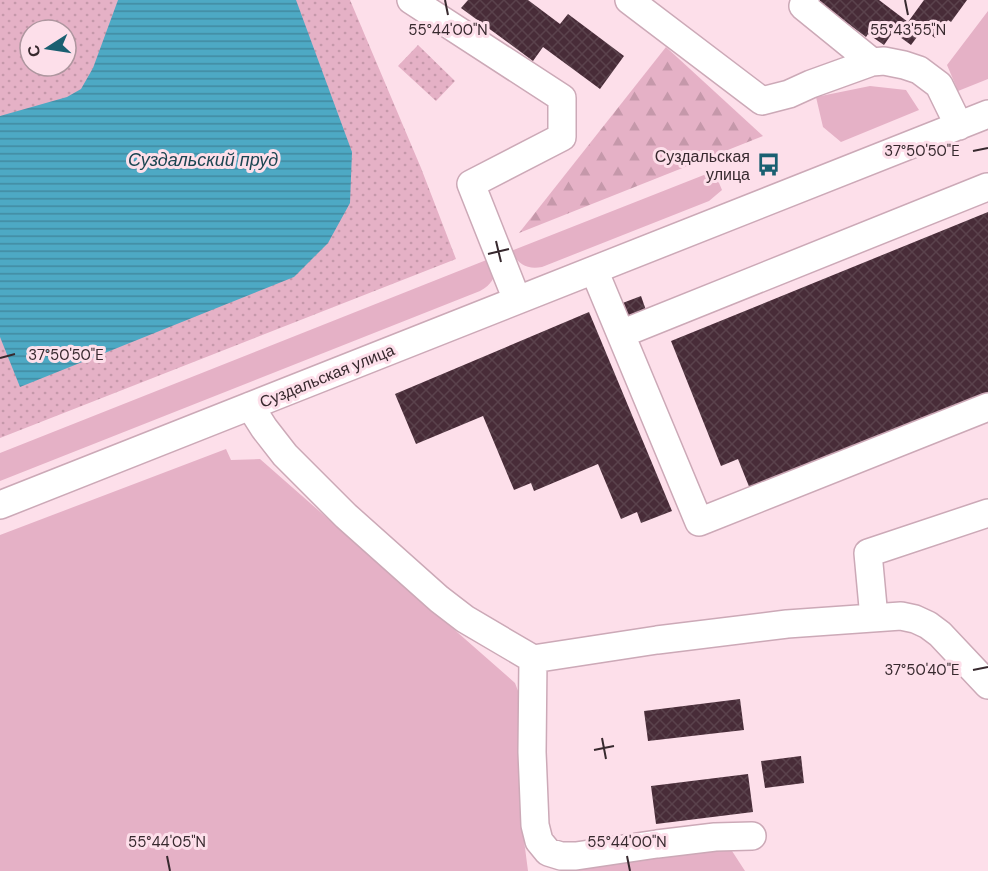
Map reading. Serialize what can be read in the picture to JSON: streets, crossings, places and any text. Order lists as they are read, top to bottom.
{
  "streets": {
    "street": ["Суздальская улица"]
  },
  "water": ["Суздальский пруд"],
  "places": {
    "bus stop": ["Суздальская улица"]
  },
  "north": "left",
  "coordinates": [
    "55°44'00\"N",
    "55°43'55\"N",
    "37°50'50\"E",
    "37°50'40\"E",
    "55°44'05\"N"
  ]
}
